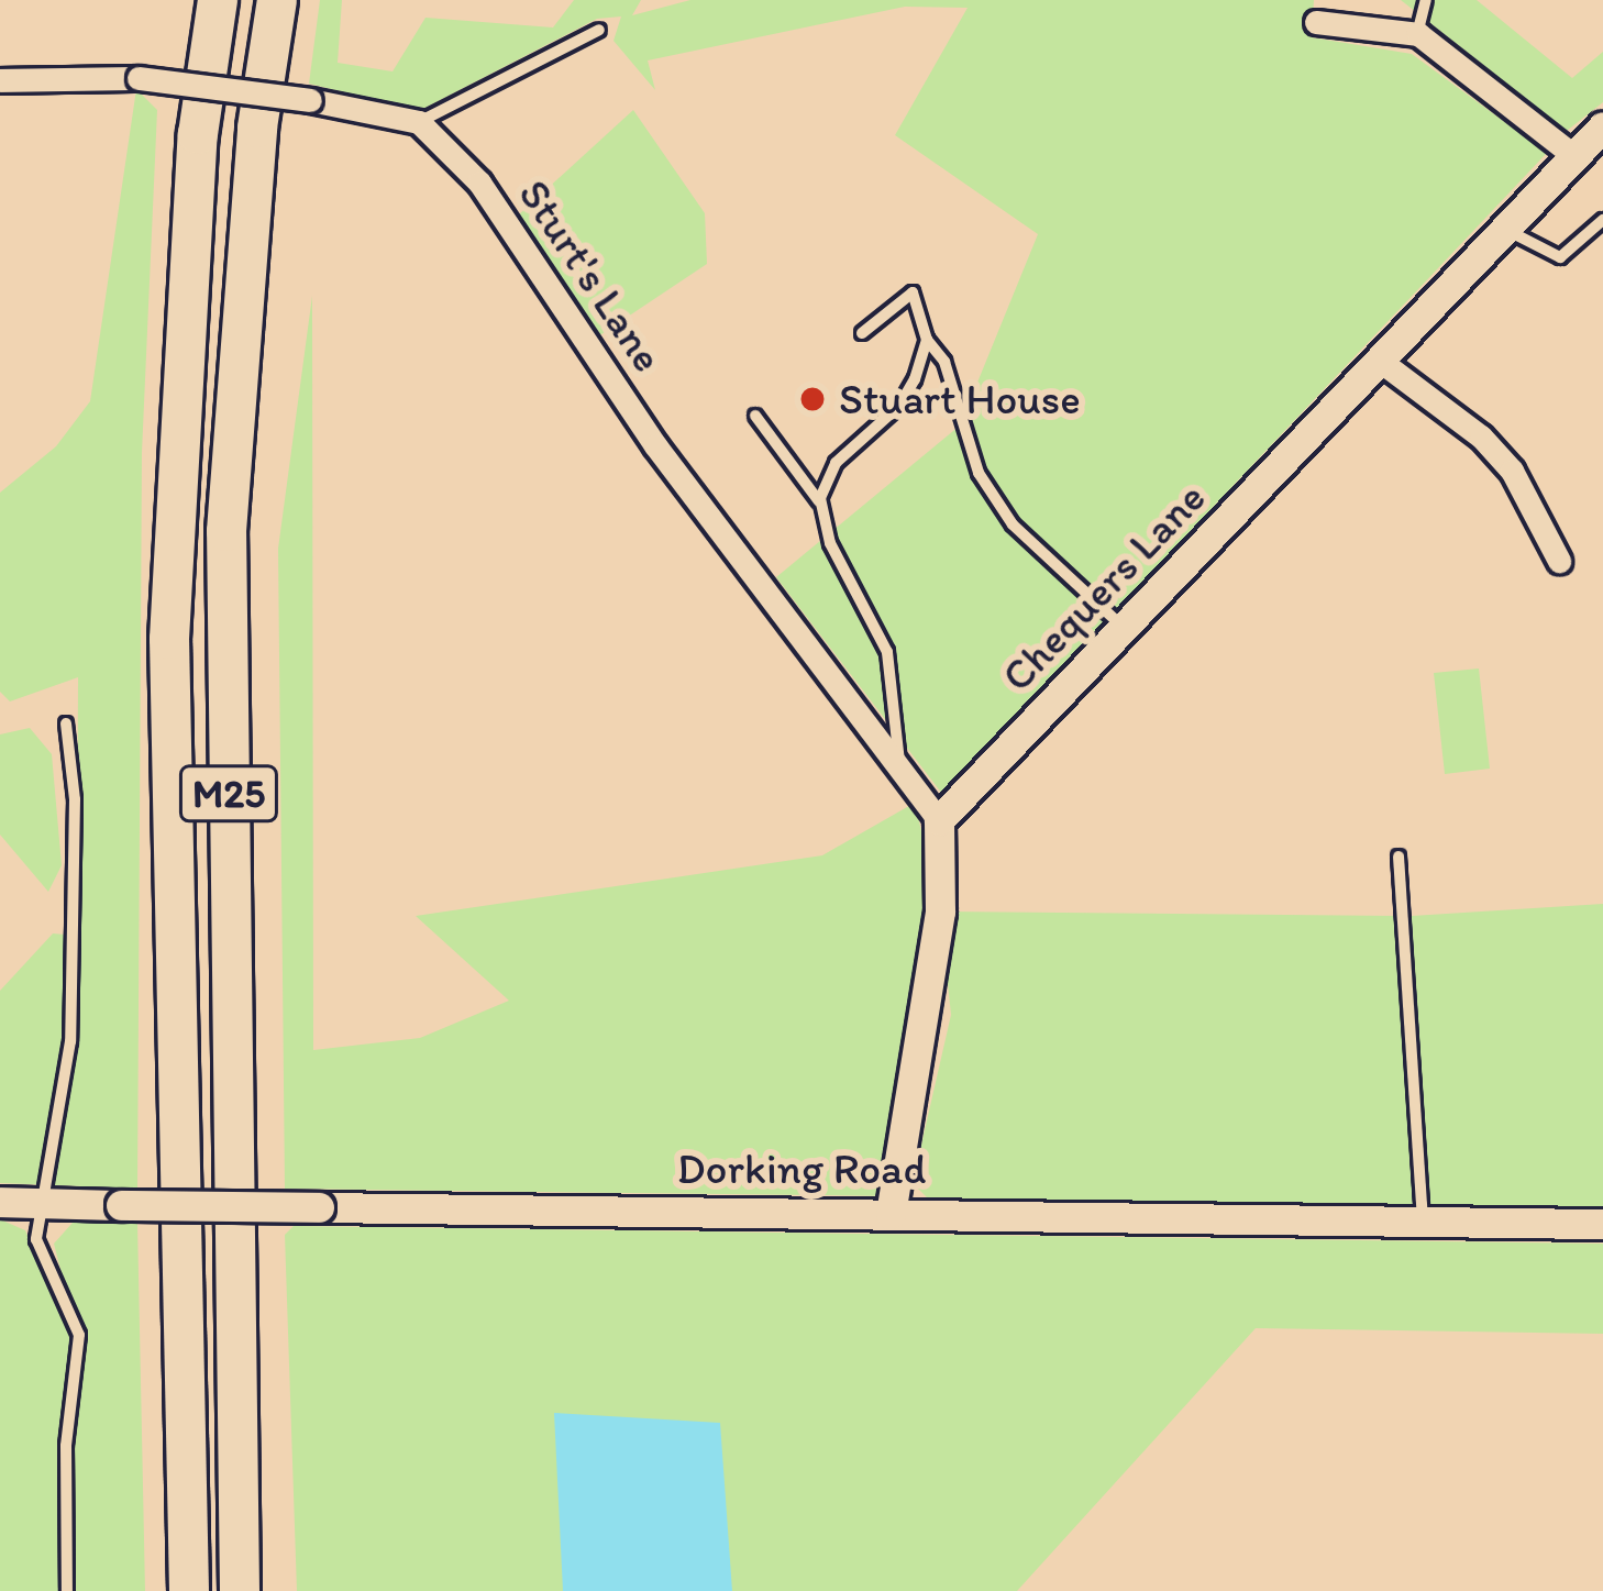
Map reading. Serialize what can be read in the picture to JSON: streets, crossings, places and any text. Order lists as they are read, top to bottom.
{
  "streets": {
    "highway": ["M25"],
    "main road": ["Chequers Lane", "Dorking Road"],
    "street": ["Sturt's Lane"]
  },
  "crossings": [
    ["Sturt's Lane", "Chequers Lane"]
  ],
  "places": ["Stuart House"]
}
